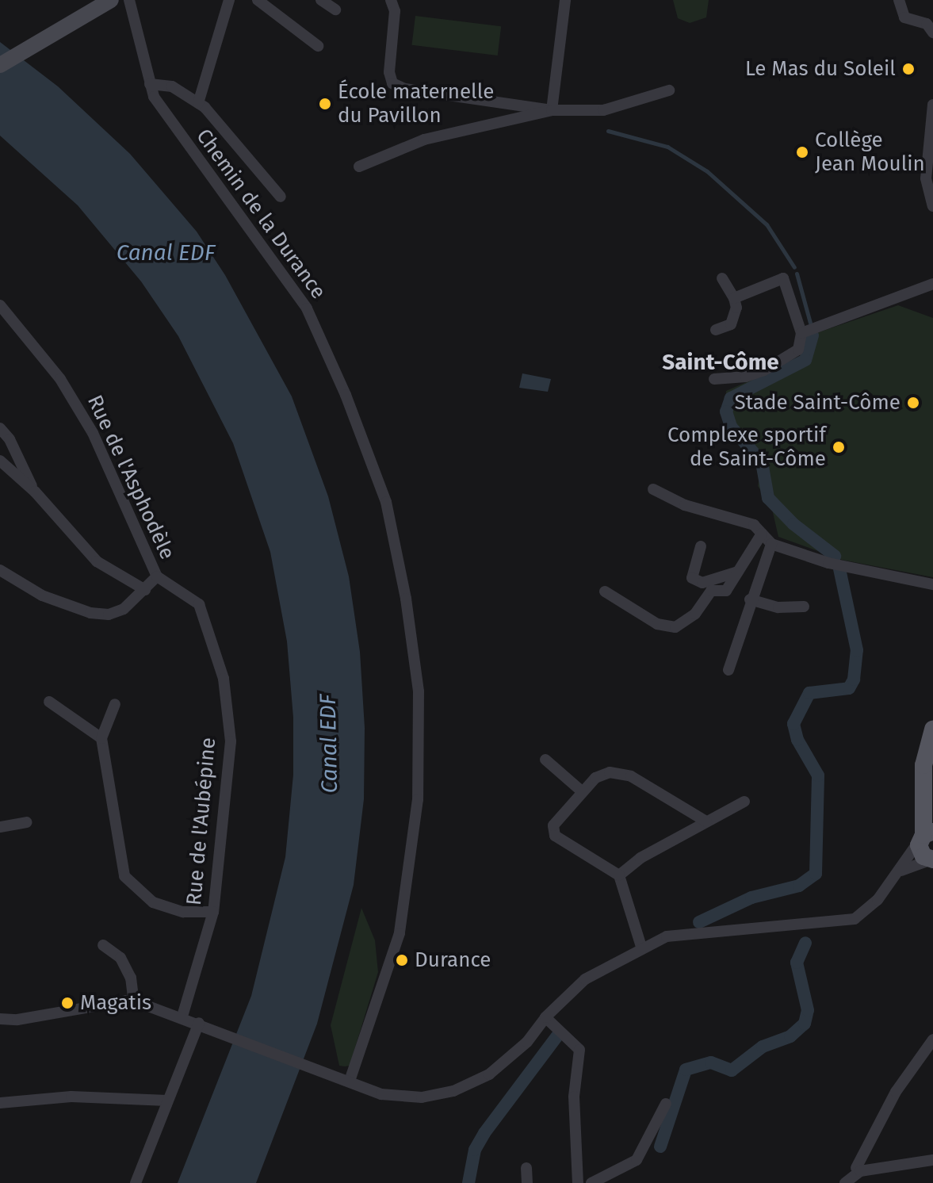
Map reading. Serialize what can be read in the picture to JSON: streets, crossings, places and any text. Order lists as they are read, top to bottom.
{
  "streets": {
    "street": ["Chemin de la Durance", "Rue de l'Asphodèle", "Rue de l'Aubépine"]
  },
  "crossings": [
    ["Rue de l'Asphodèle", "Rue de l'Aubépine"]
  ],
  "districts": ["Saint-Côme"],
  "water": ["Canal EDF"],
  "places": [
    "Le Mas du Soleil",
    "École maternelle du Pavillon",
    "Collège Jean Moulin",
    "Stade Saint-Côme",
    "Complexe sportif de Saint-Côme",
    "Durance",
    "Magatis"
  ]
}
